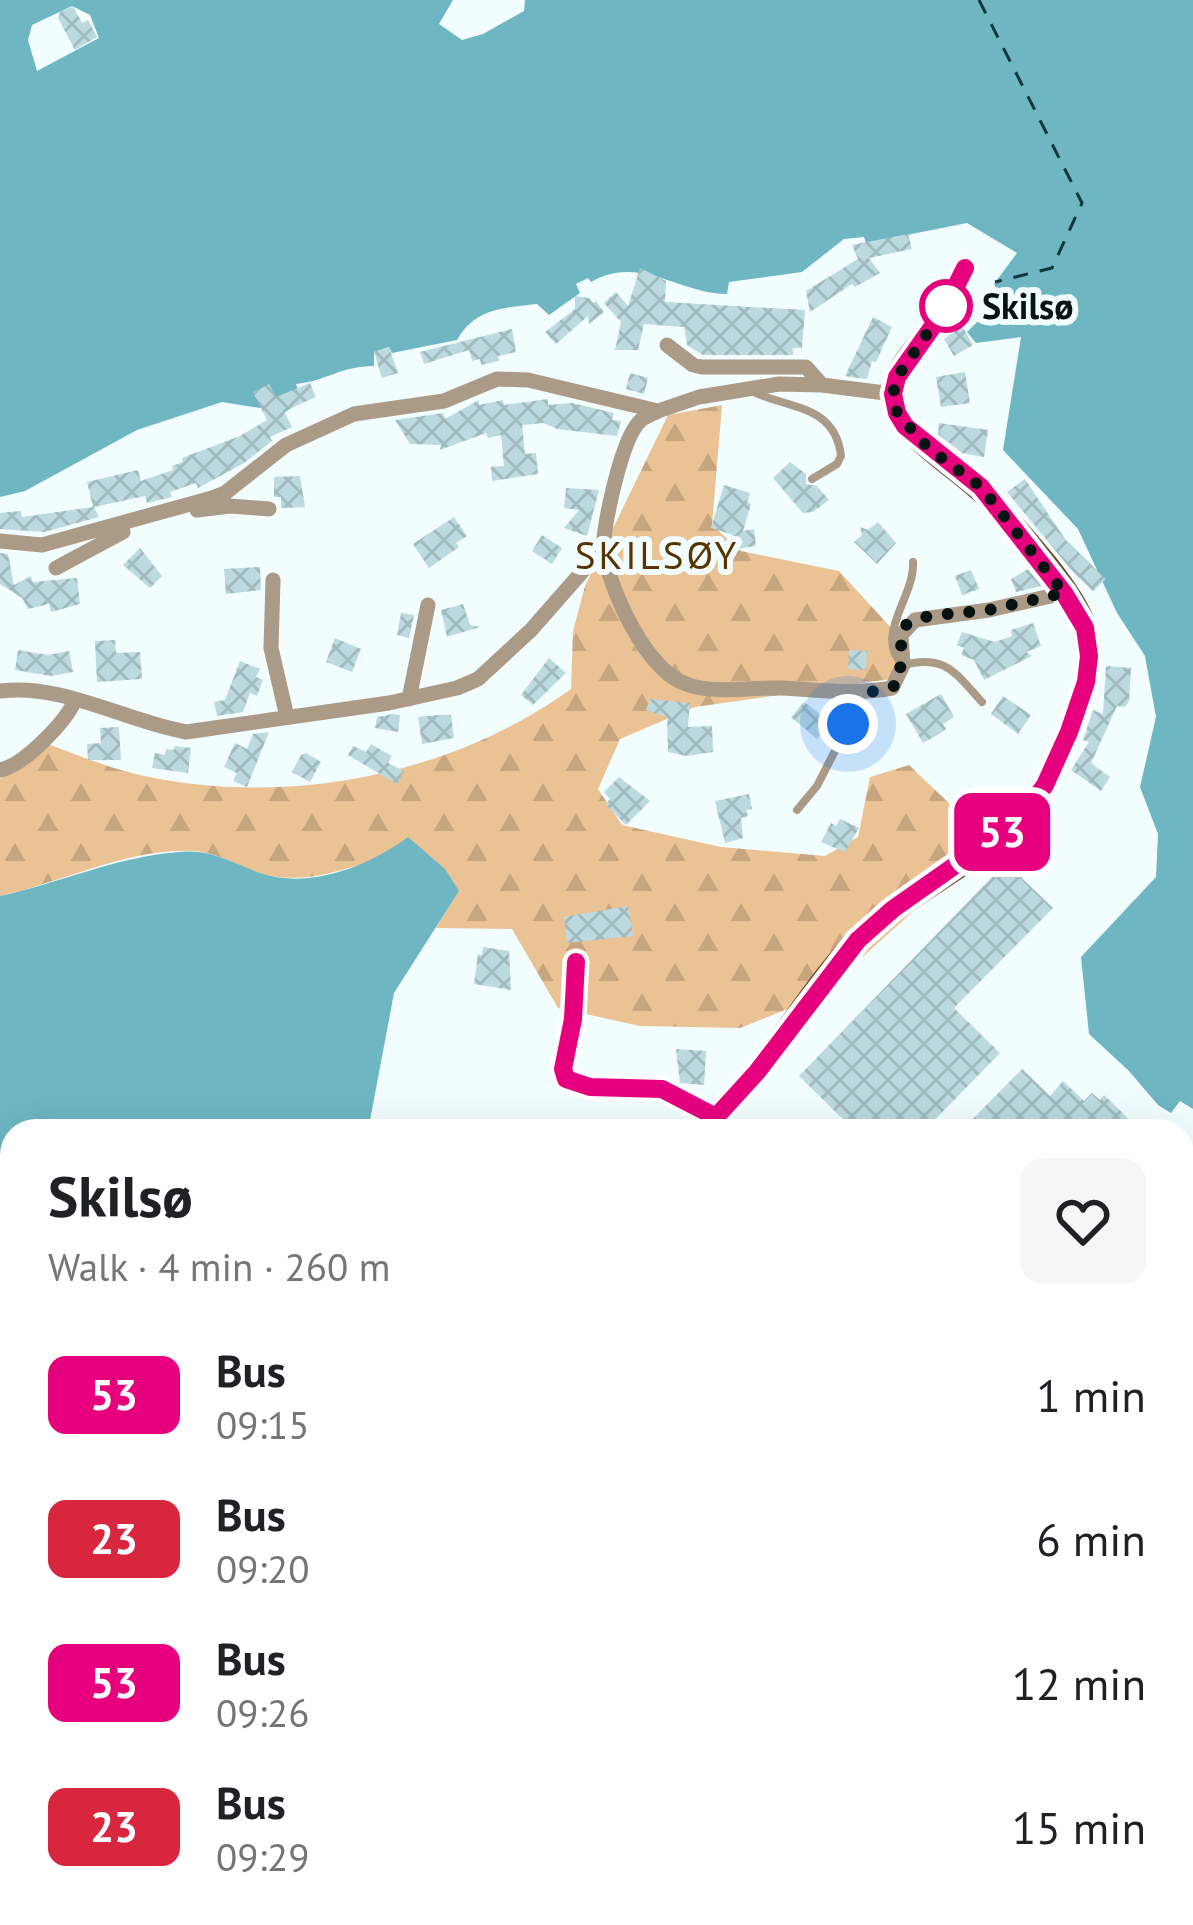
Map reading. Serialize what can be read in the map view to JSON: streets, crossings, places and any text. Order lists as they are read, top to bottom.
{
  "districts": ["SKILSØY"],
  "places": ["Skilsø"],
  "lines": ["bus line 53"],
  "page": {
    "on_map": "53",
    "heading": ["Skilsø", "Walk · 4 min · 260 m"],
    "list": [
      {
        "mark": "53",
        "name": "Bus",
        "note": "09:15",
        "value": "1 min"
      },
      {
        "mark": "23",
        "name": "Bus",
        "note": "09:20",
        "value": "6 min"
      },
      {
        "mark": "53",
        "name": "Bus",
        "note": "09:26",
        "value": "12 min"
      },
      {
        "mark": "23",
        "name": "Bus",
        "note": "09:29",
        "value": "15 min"
      }
    ]
  }
}
